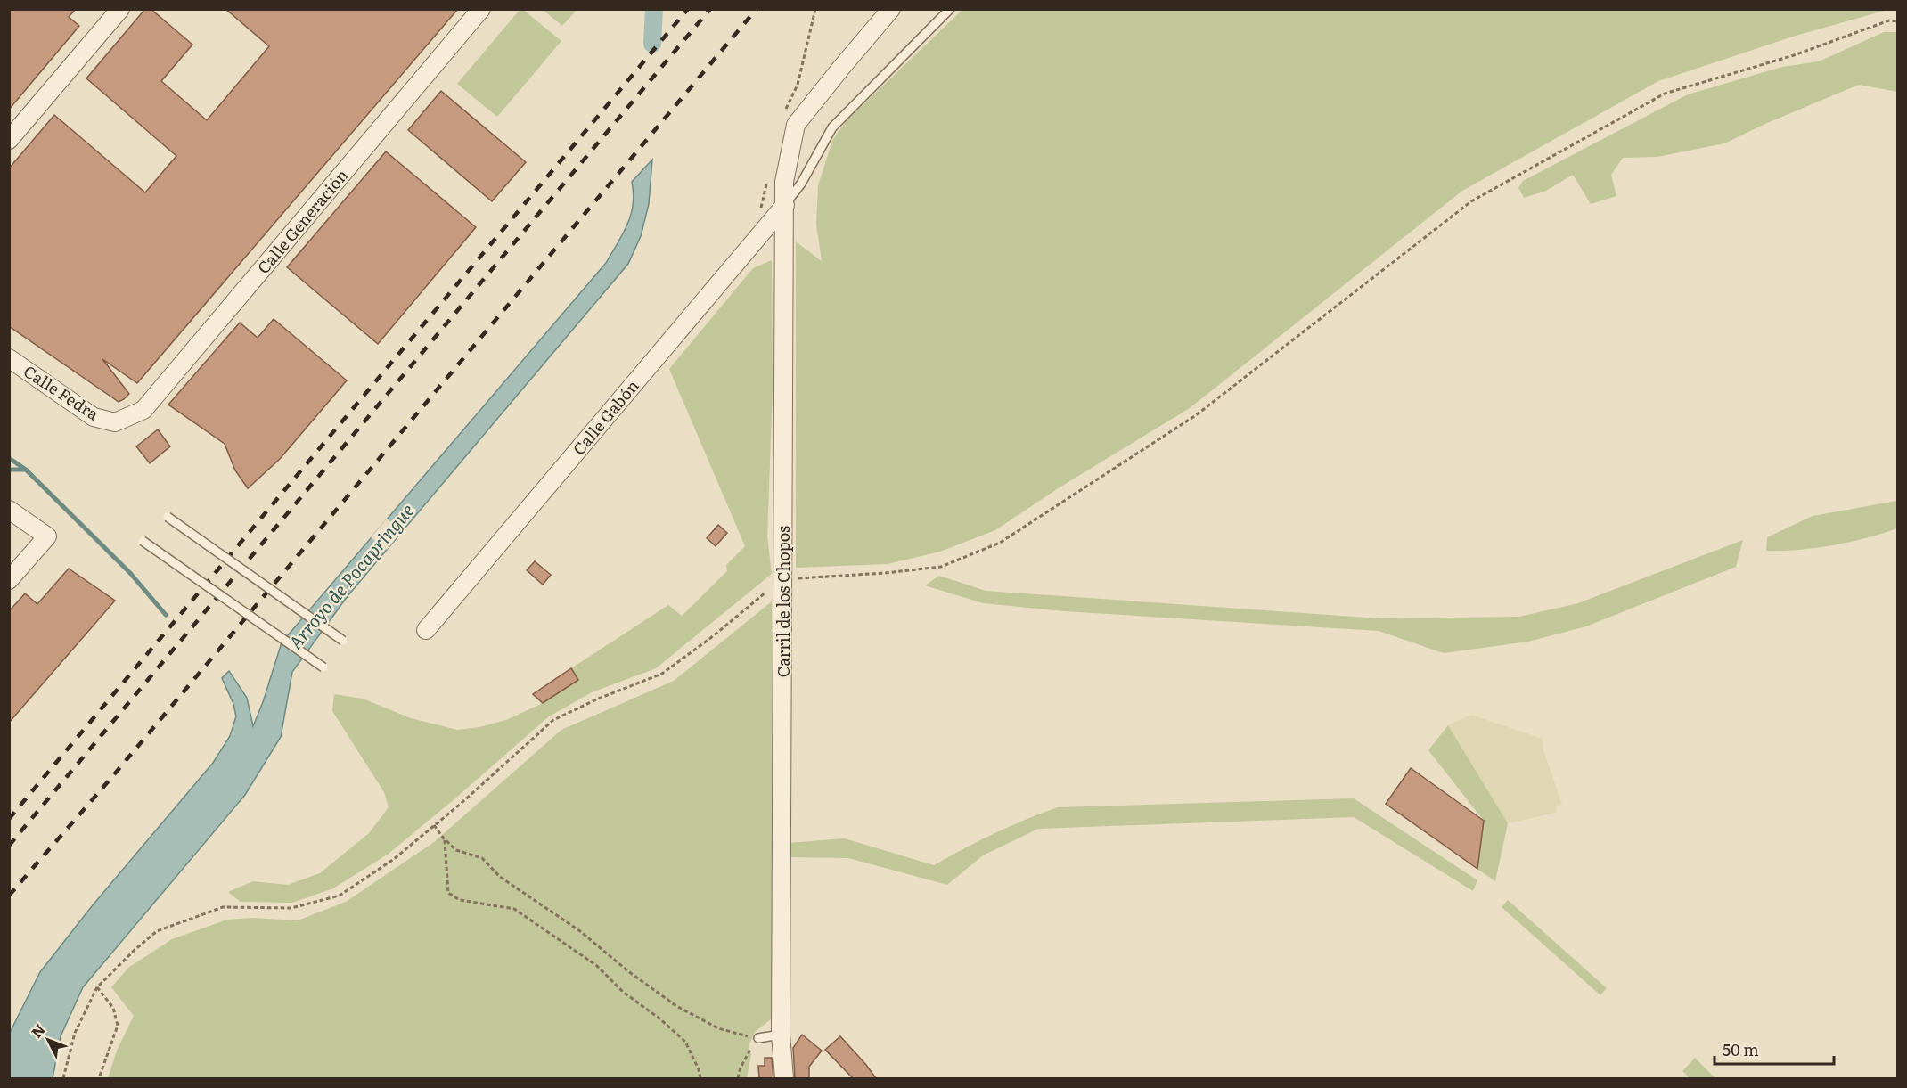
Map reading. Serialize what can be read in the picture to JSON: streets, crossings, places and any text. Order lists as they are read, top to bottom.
{
  "streets": {
    "street": [
      "Calle Generación",
      "Calle Fedra",
      "Calle Gabón",
      "Carril de los Chopos"
    ]
  },
  "crossings": [
    ["Calle Generación", "Calle Fedra"],
    ["Calle Gabón", "Carril de los Chopos"]
  ],
  "water": ["Arroyo de Pocapringue"],
  "scale_bar": "50 m",
  "north": "top left"
}
